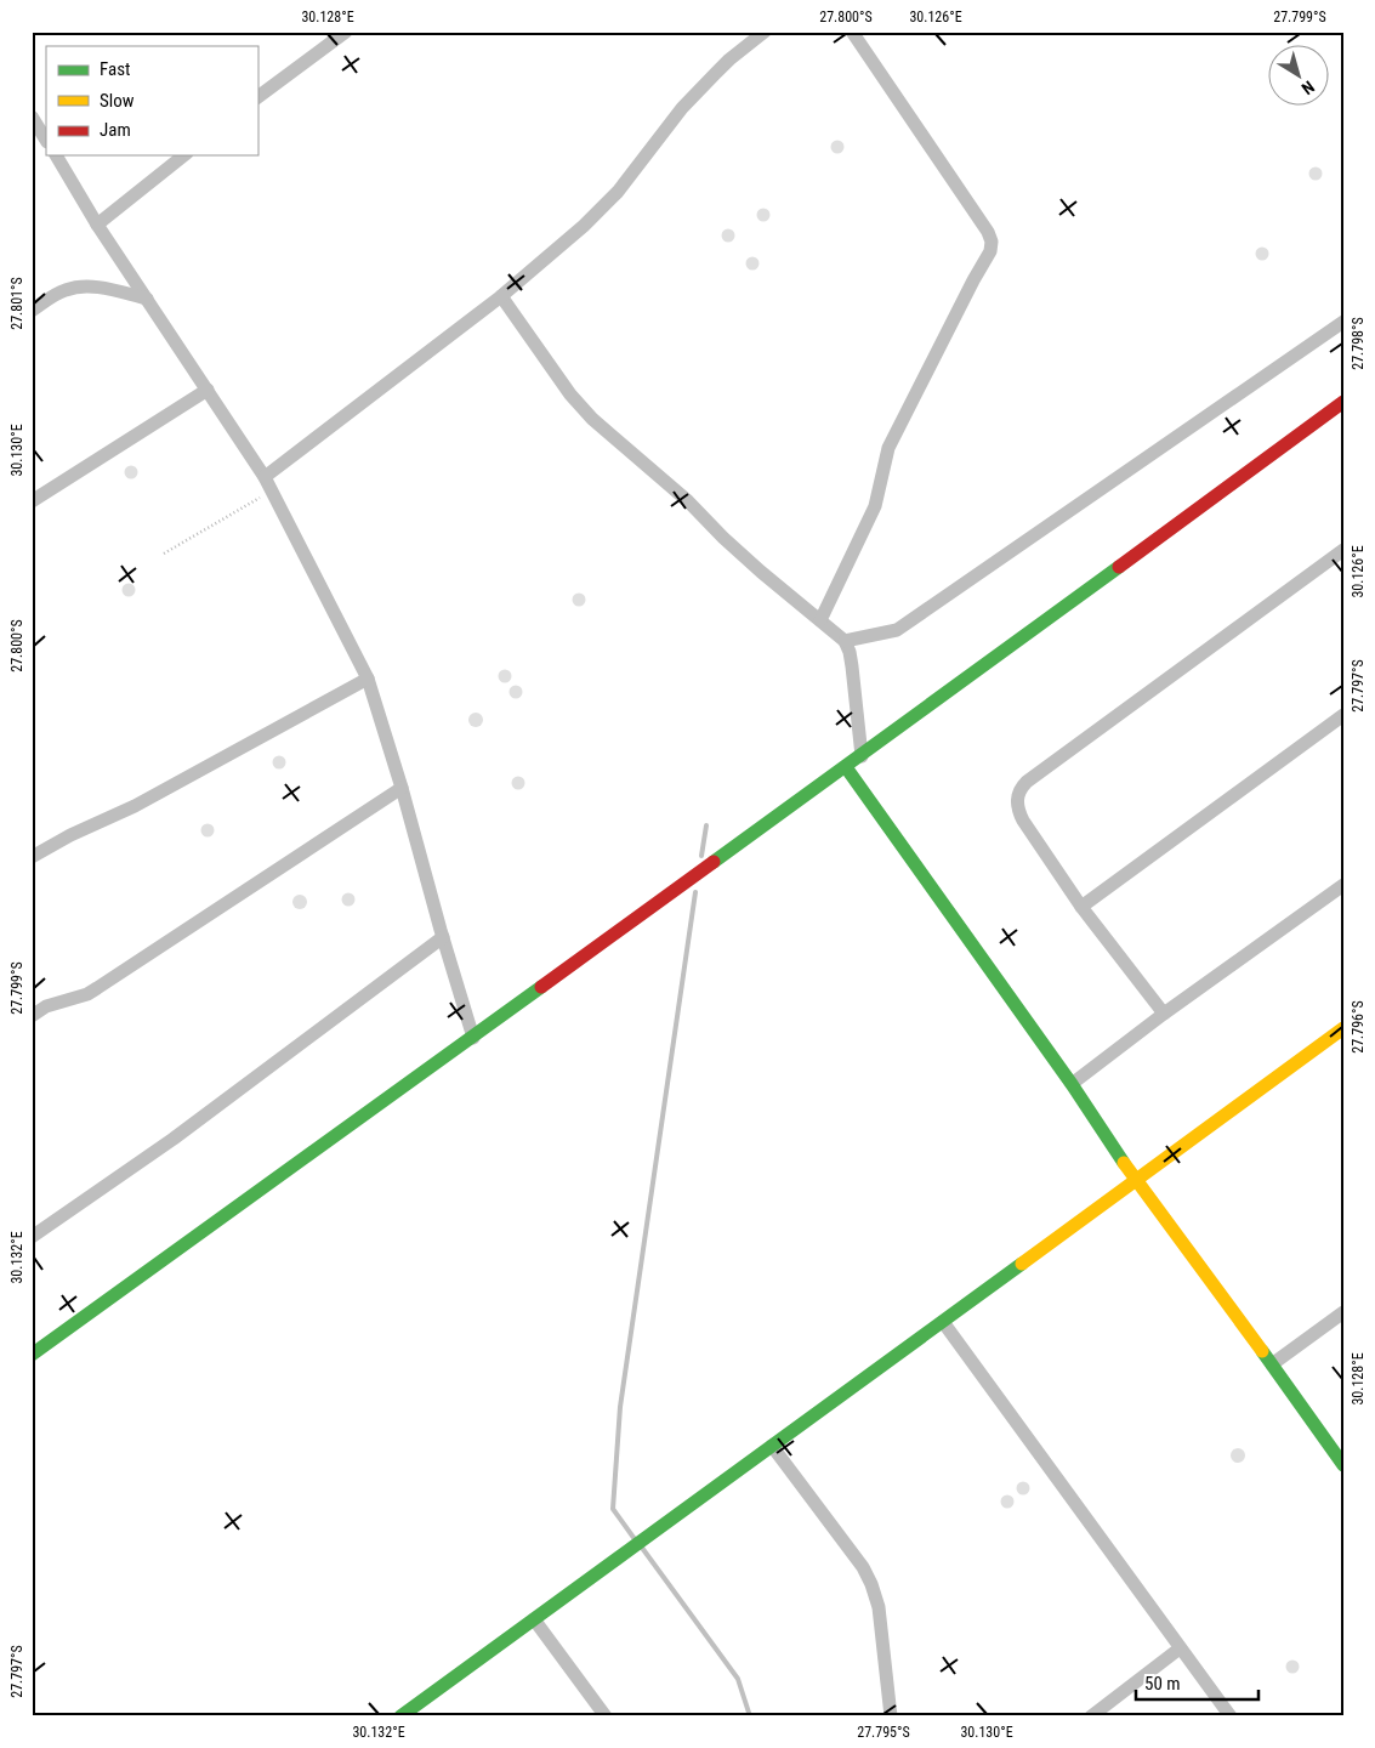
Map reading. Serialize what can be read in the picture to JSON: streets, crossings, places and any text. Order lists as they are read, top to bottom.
{
  "legend": ["Fast", "Slow", "Jam"],
  "scale_bar": "50 m",
  "north": "bottom right",
  "coordinates": [
    "30.128°E",
    "27.800°S",
    "30.126°E",
    "27.799°S",
    "27.801°S",
    "27.798°S",
    "30.130°E",
    "27.797°S",
    "27.796°S",
    "30.132°E",
    "27.795°S"
  ]
}
